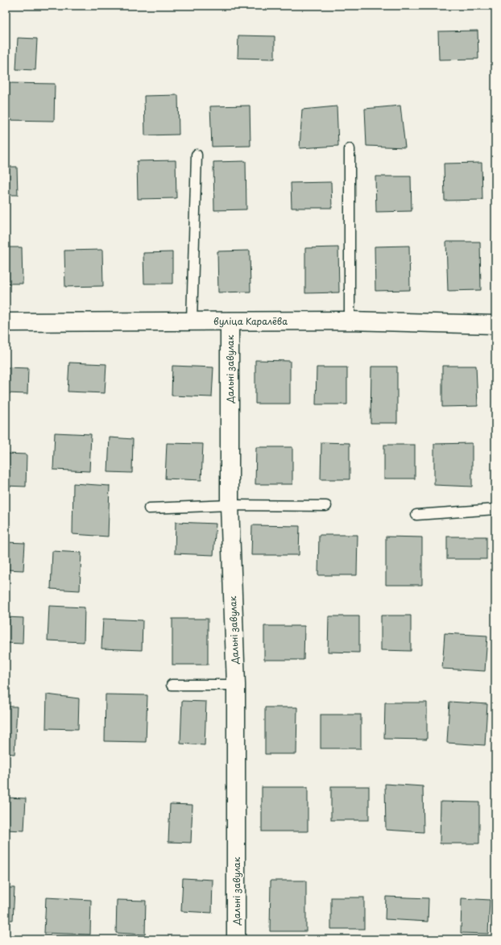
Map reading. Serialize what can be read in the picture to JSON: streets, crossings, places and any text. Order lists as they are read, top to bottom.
{
  "streets": {
    "street": ["вуліца Каралёва", "Дальні завулак"]
  },
  "crossings": [
    ["вуліца Каралёва", "Дальні завулак"]
  ]
}
